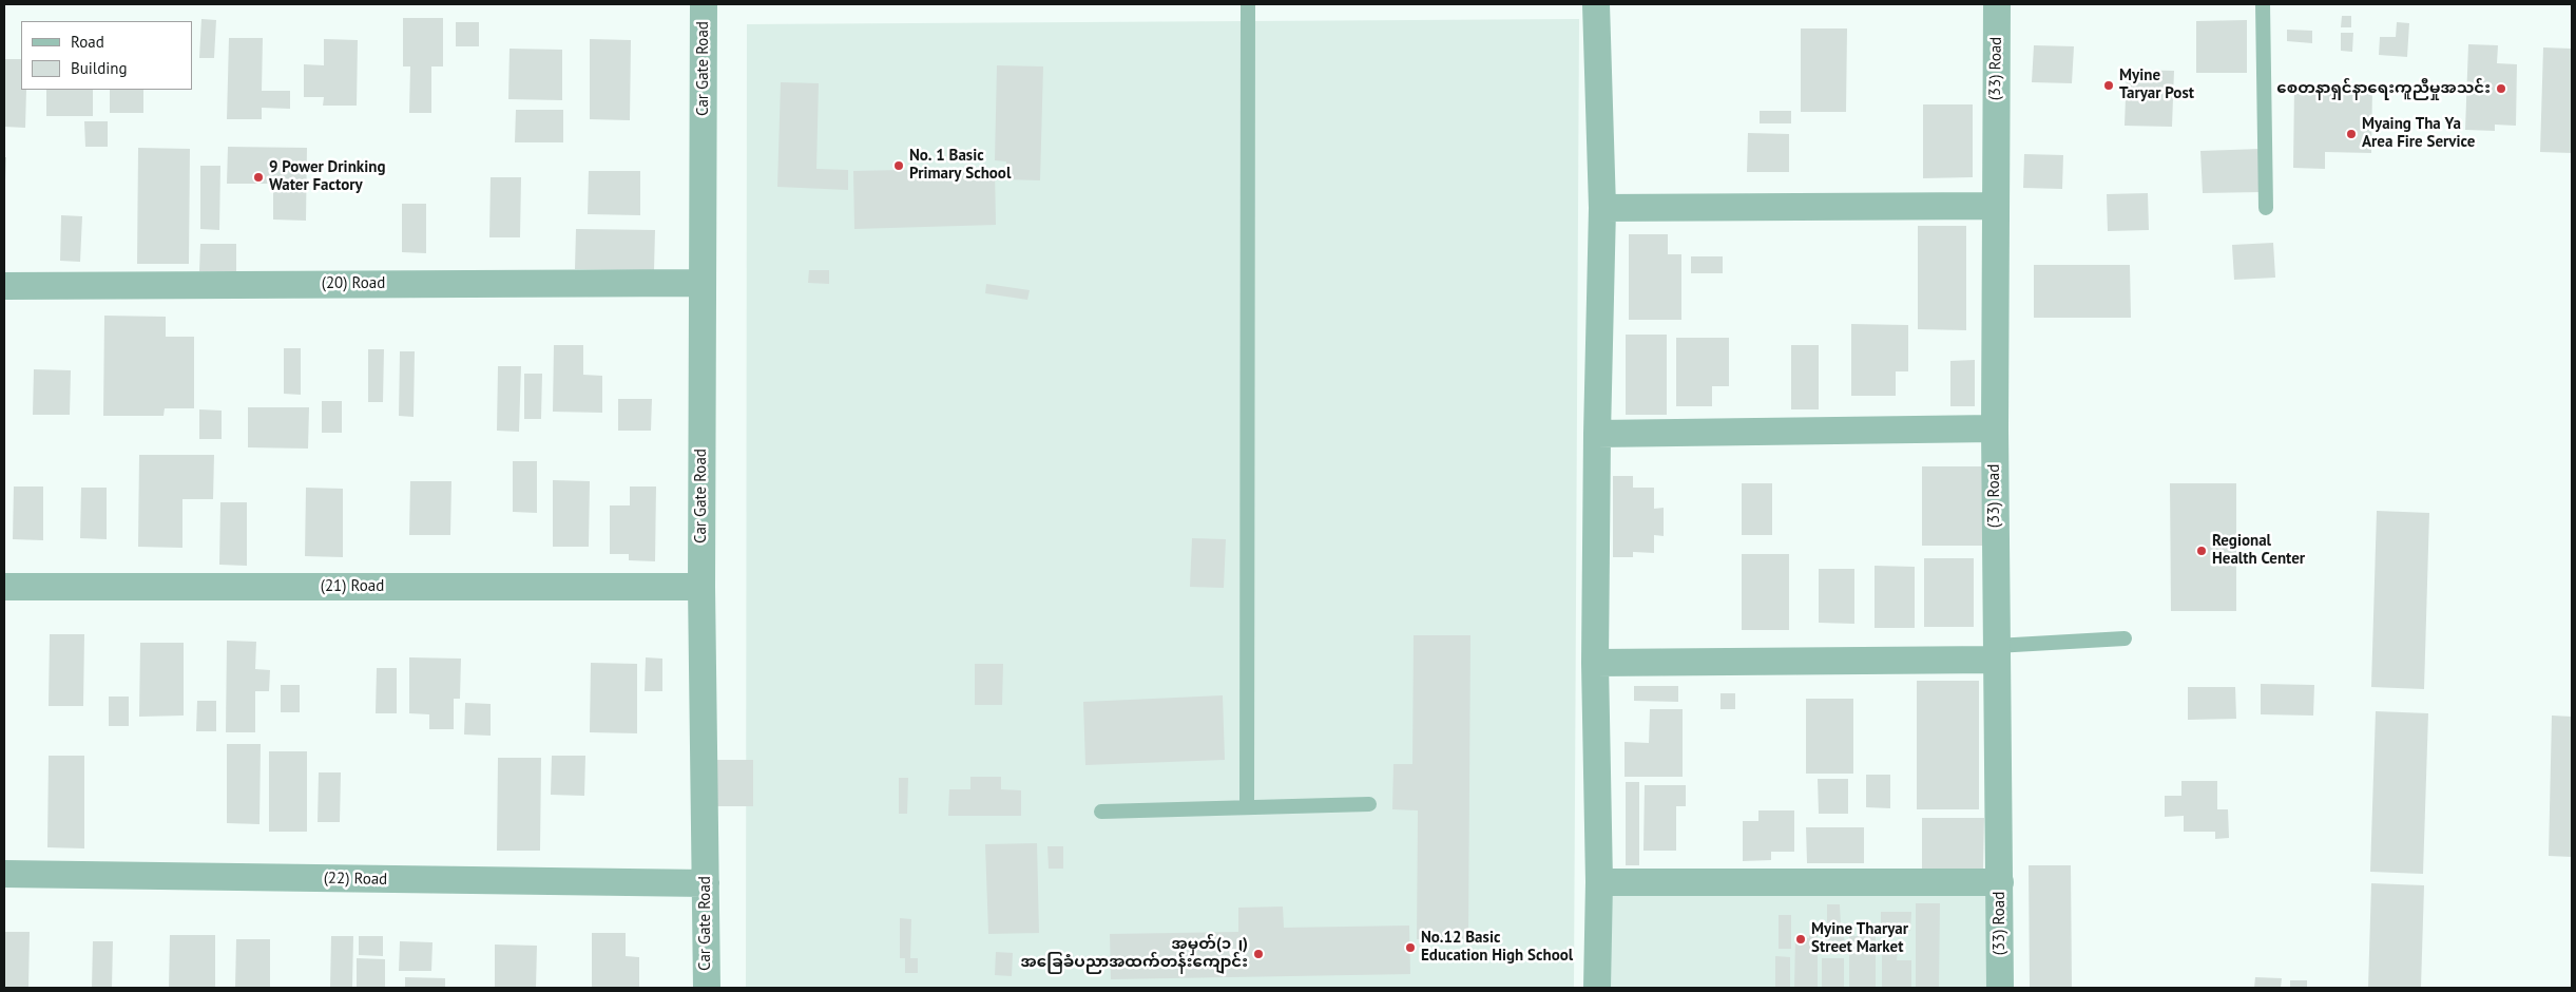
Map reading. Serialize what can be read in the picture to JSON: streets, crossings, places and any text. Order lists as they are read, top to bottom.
{
  "streets": {
    "street": [
      "Car Gate Road",
      "(33) Road",
      "(20) Road",
      "(21) Road",
      "(22) Road"
    ]
  },
  "crossings": [
    ["Car Gate Road", "(20) Road"],
    ["Car Gate Road", "(21) Road"],
    ["Car Gate Road", "(22) Road"]
  ],
  "places": [
    "Myine Taryar Post",
    "စေတနာရှင်နာရေးကူညီမှုအသင်း",
    "Myaing Tha Ya Area Fire Service",
    "No. 1 Basic Primary School",
    "9 Power Drinking Water Factory",
    "Regional Health Center",
    "Myine Tharyar Street Market",
    "No.12 Basic Education High School",
    "အမှတ်(၁၂) အခြေခံပညာအထက်တန်းကျောင်း"
  ],
  "legend": ["Road", "Building"]
}
